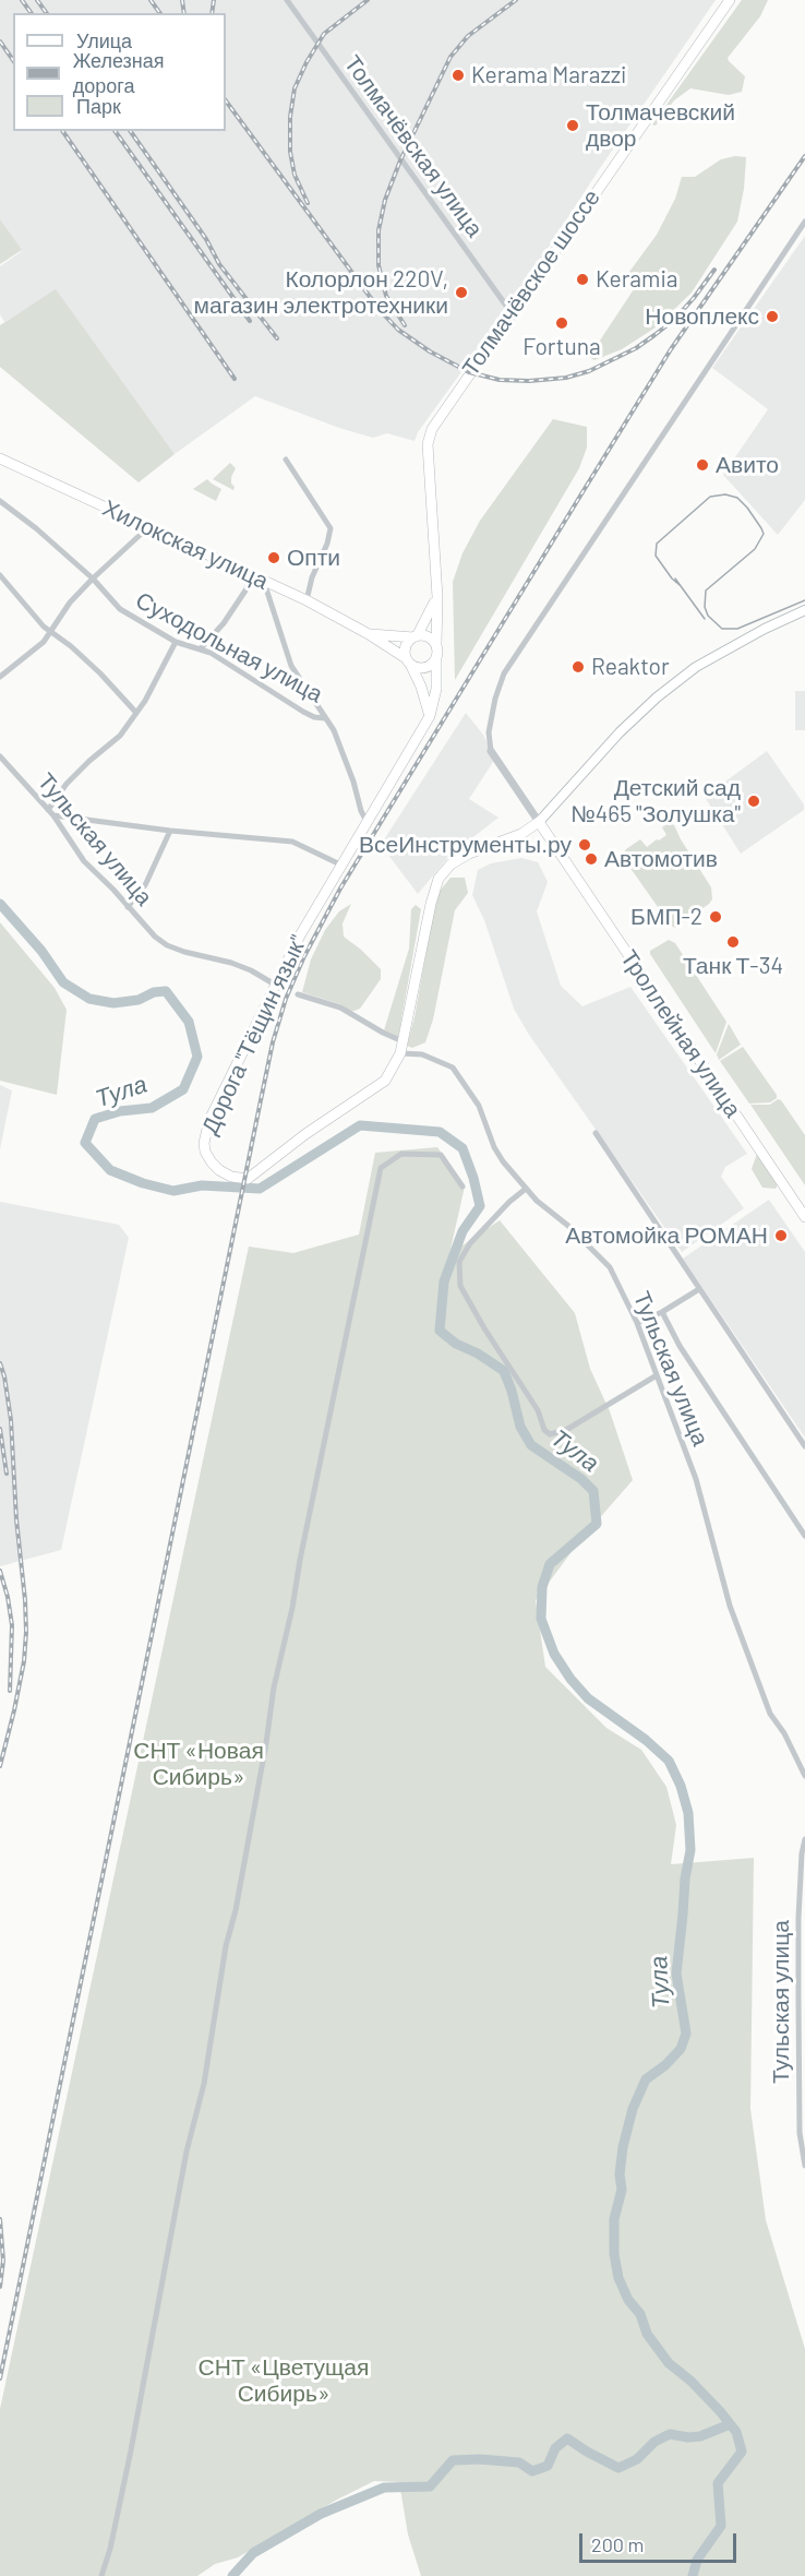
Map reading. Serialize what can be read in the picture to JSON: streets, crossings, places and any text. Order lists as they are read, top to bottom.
{
  "streets": {
    "main road": [
      "Толмачёвское шоссе",
      "Хилокская улица",
      "Троллейная улица",
      "Дорога \"Тёщин язык\""
    ],
    "street": ["Толмачёвская улица", "Суходольная улица", "Тульская улица"]
  },
  "crossings": [
    ["Толмачёвская улица", "Толмачёвское шоссе"],
    ["Толмачёвское шоссе", "Хилокская улица"],
    ["Толмачёвское шоссе", "Дорога \"Тёщин язык\""],
    ["Хилокская улица", "Дорога \"Тёщин язык\""],
    ["Тульская улица", "Дорога \"Тёщин язык\""],
    ["Троллейная улица", "Дорога \"Тёщин язык\""]
  ],
  "water": ["Тула"],
  "parks": ["СНТ «Новая Сибирь»", "СНТ «Цветущая Сибирь»"],
  "places": [
    "Kerama Marazzi",
    "Толмачевский двор",
    "Keramia",
    "Колорлон 220V, магазин электротехники",
    "Новоплекс",
    "Fortuna",
    "Авито",
    "Опти",
    "Reaktor",
    "Детский сад №465 \"Золушка\"",
    "ВсеИнструменты.ру",
    "Автомотив",
    "БМП-2",
    "Танк Т-34",
    "Автомойка РОМАН"
  ],
  "legend": ["Улица", "Железная дорога", "Парк"],
  "scale_bar": "200 m"
}
